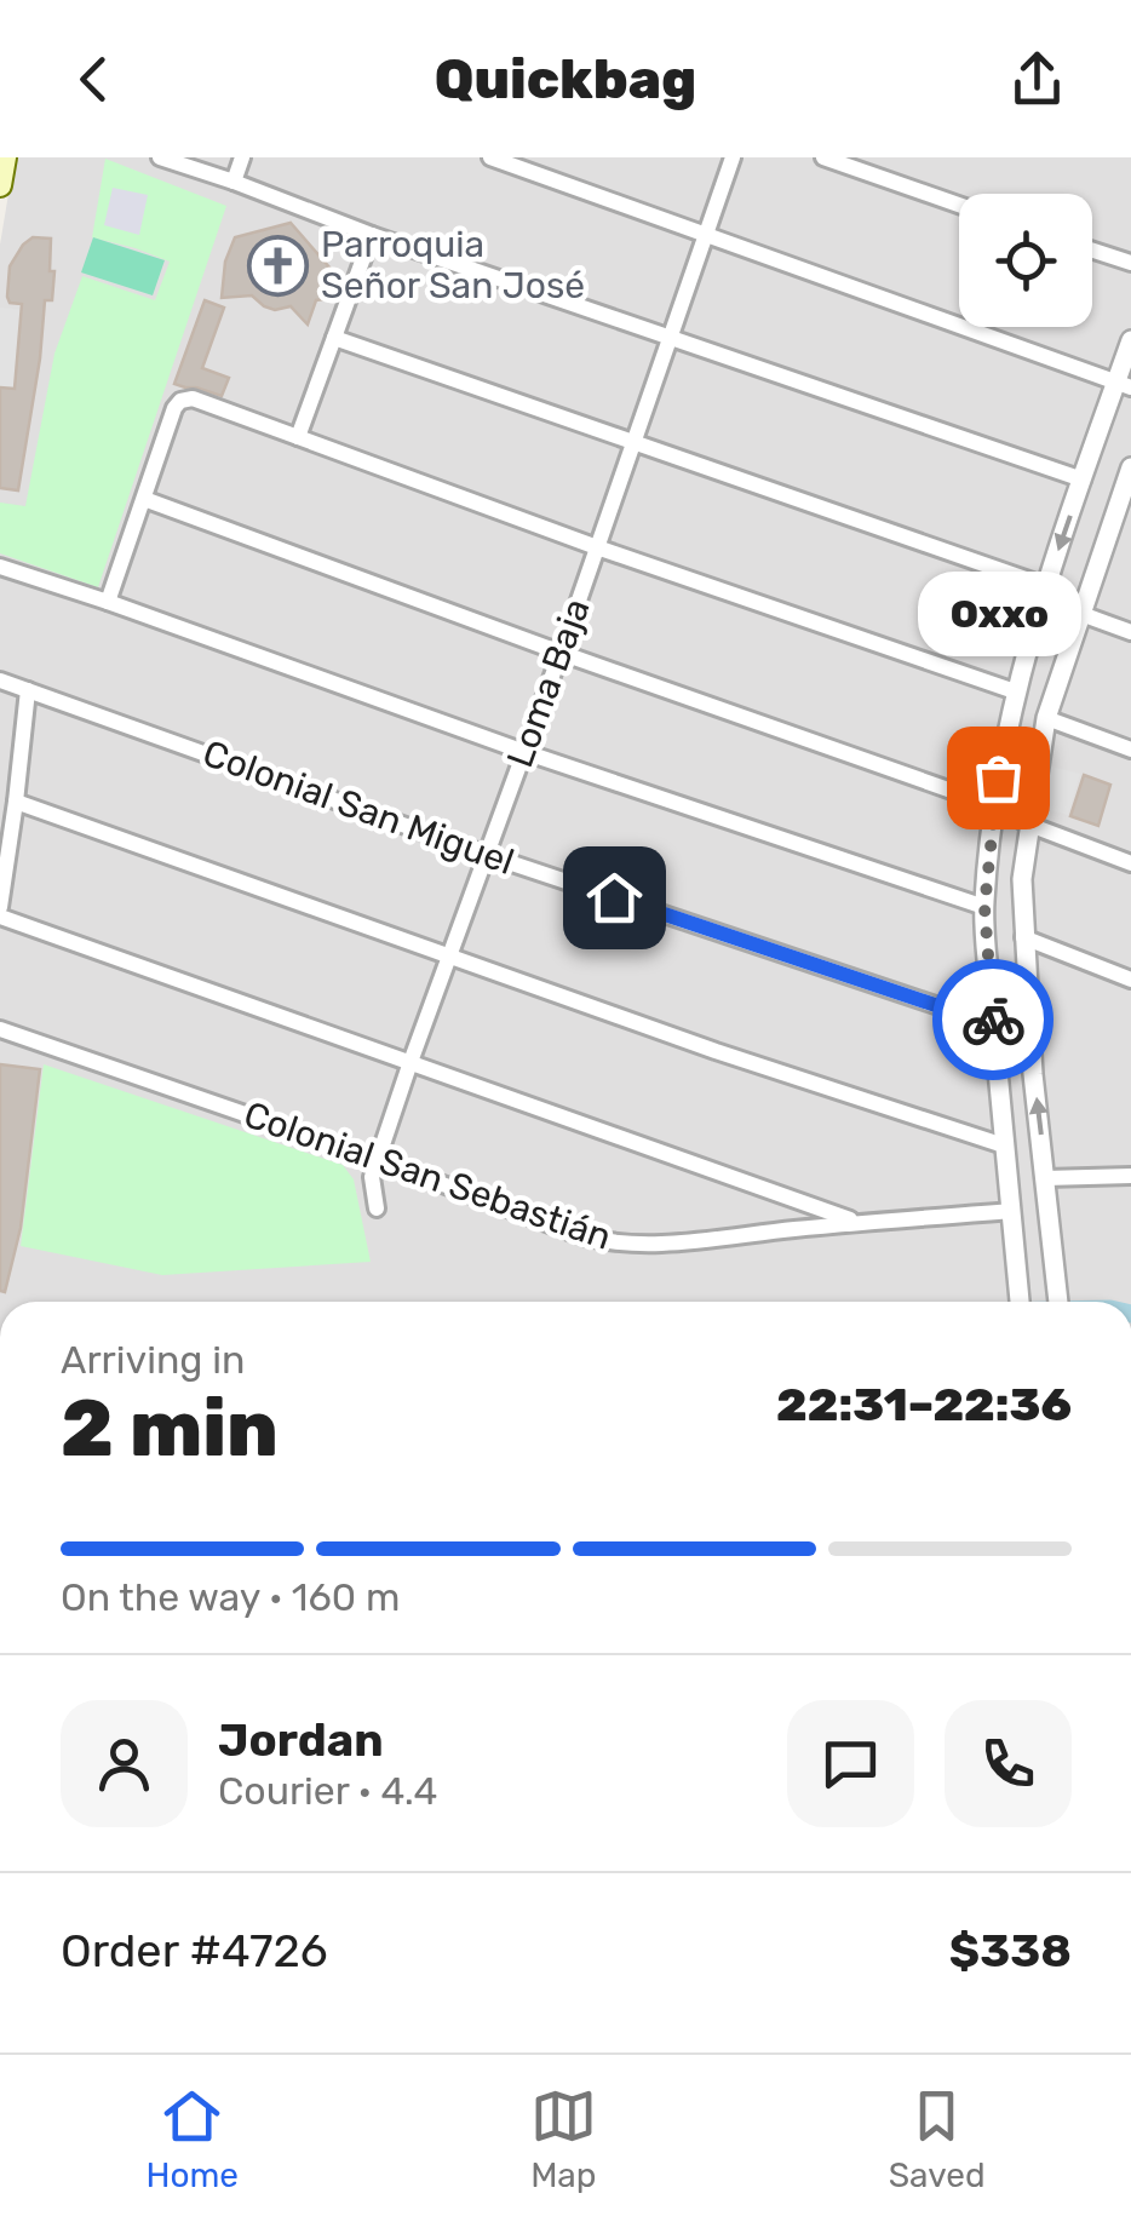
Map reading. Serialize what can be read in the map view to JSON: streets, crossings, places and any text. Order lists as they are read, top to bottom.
{
  "streets": {
    "street": ["Loma Baja", "Colonial San Miguel", "Colonial San Sebastián"]
  },
  "crossings": [
    ["Loma Baja", "Colonial San Miguel"],
    ["Loma Baja", "Colonial San Sebastián"]
  ],
  "places": {
    "church": ["Parroquia Señor San José"],
    "other": ["Oxxo"]
  },
  "page": {
    "header": "Quickbag",
    "bubble": "Oxxo",
    "heading": ["2 min", "Arriving in", "22:31–22:36"],
    "panel": [
      "Jordan",
      "Courier · 4.4",
      "Order #4726",
      "$338"
    ],
    "bar": "On the way · 160 m",
    "tabs": ["Home", "Map", "Saved"]
  }
}
